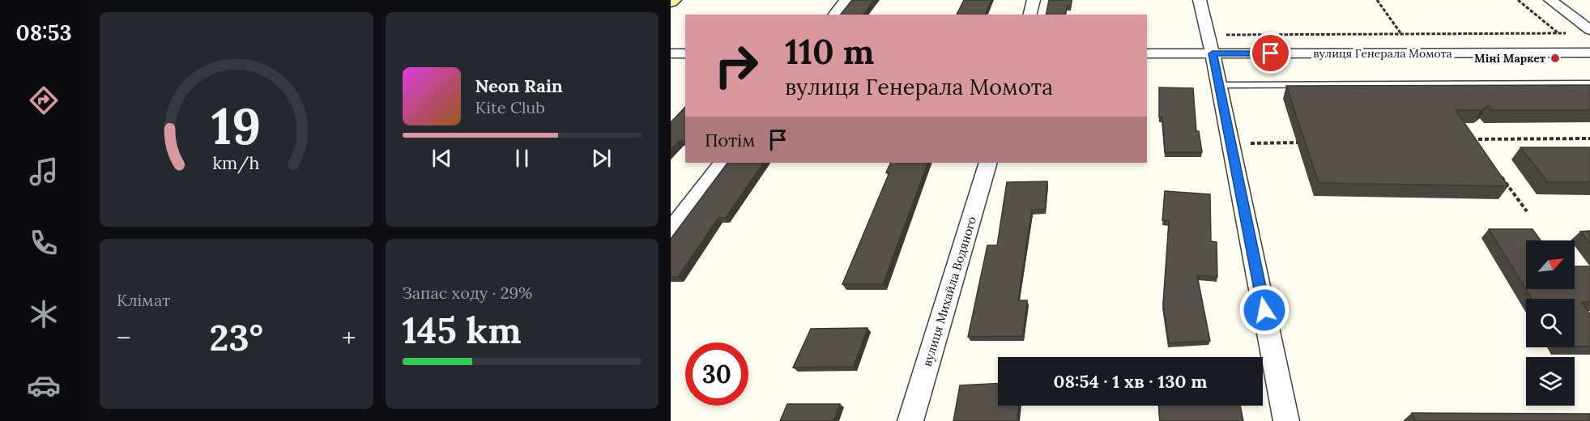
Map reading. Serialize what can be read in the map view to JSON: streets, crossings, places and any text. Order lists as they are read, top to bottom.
{
  "streets": {
    "street": ["вулиця Генерала Момота", "вулиця Михайла Водяного"]
  },
  "places": ["Міні Маркет"],
  "north": "top right",
  "page": {
    "tabs": "08:53",
    "turn": ["110 m", "вулиця Генерала Момота"],
    "song": ["Neon Rain", "Kite Club"],
    "then": "Потім",
    "tile": [
      "Клімат",
      ["Запас ходу · 29%", "145 km"]
    ],
    "heat": ["−", "23°", "+"],
    "limit": "30",
    "trip": "08:54 · 1 хв · 130 m",
    "gauge": ["19", "km/h"]
  }
}
